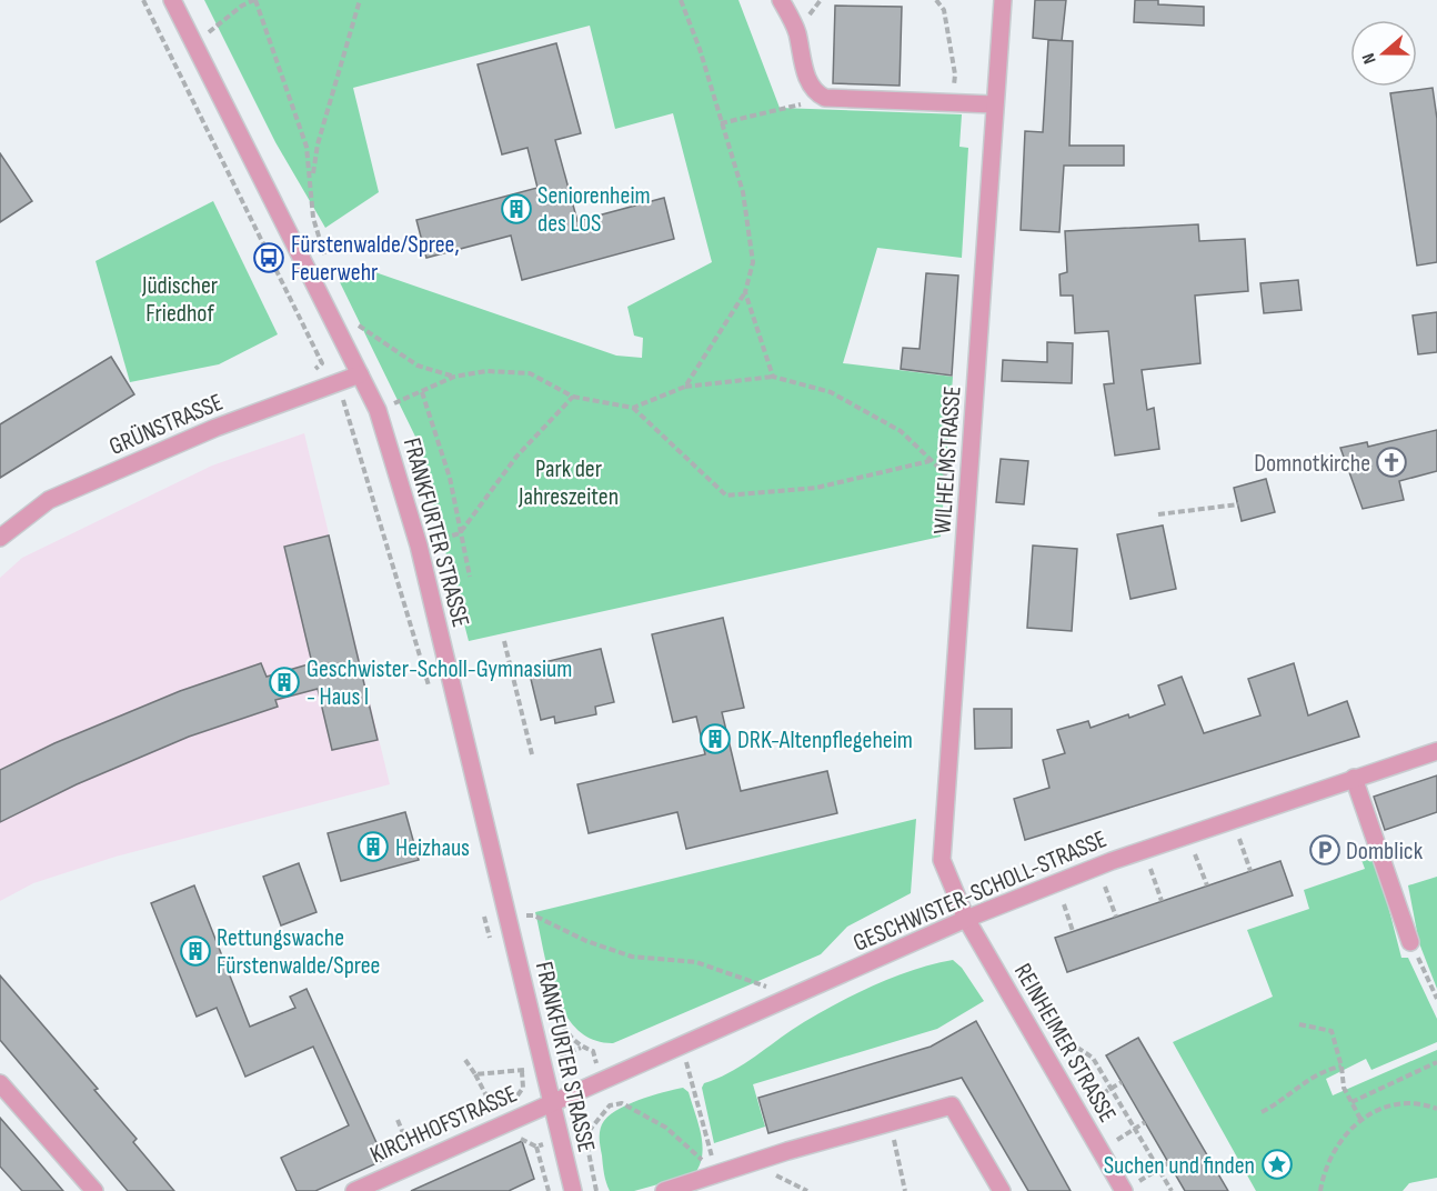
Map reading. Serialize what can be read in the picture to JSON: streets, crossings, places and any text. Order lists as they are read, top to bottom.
{
  "streets": {
    "street": [
      "GRÜNSTRASSE",
      "WILHELMSTRASSE",
      "FRANKFURTER STRASSE",
      "GESCHWISTER-SCHOLL-STRASSE",
      "REINHEIMER STRASSE",
      "KIRCHHOFSTRASSE"
    ]
  },
  "crossings": [
    ["GRÜNSTRASSE", "FRANKFURTER STRASSE"],
    ["WILHELMSTRASSE", "GESCHWISTER-SCHOLL-STRASSE"],
    ["WILHELMSTRASSE", "REINHEIMER STRASSE"],
    ["FRANKFURTER STRASSE", "GESCHWISTER-SCHOLL-STRASSE"],
    ["FRANKFURTER STRASSE", "KIRCHHOFSTRASSE"],
    ["GESCHWISTER-SCHOLL-STRASSE", "REINHEIMER STRASSE"],
    ["GESCHWISTER-SCHOLL-STRASSE", "KIRCHHOFSTRASSE"]
  ],
  "parks": ["Jüdischer Friedhof", "Park der Jahreszeiten"],
  "places": {
    "building": [
      "Seniorenheim des LOS",
      "Geschwister-Scholl-Gymnasium - Haus I",
      "DRK-Altenpflegeheim",
      "Heizhaus",
      "Rettungswache Fürstenwalde/Spree"
    ],
    "bus stop": ["Fürstenwalde/Spree, Feuerwehr"],
    "church": ["Domnotkirche"],
    "parking": ["Domblick"],
    "place": ["Suchen und finden"]
  },
  "north": "left"
}
